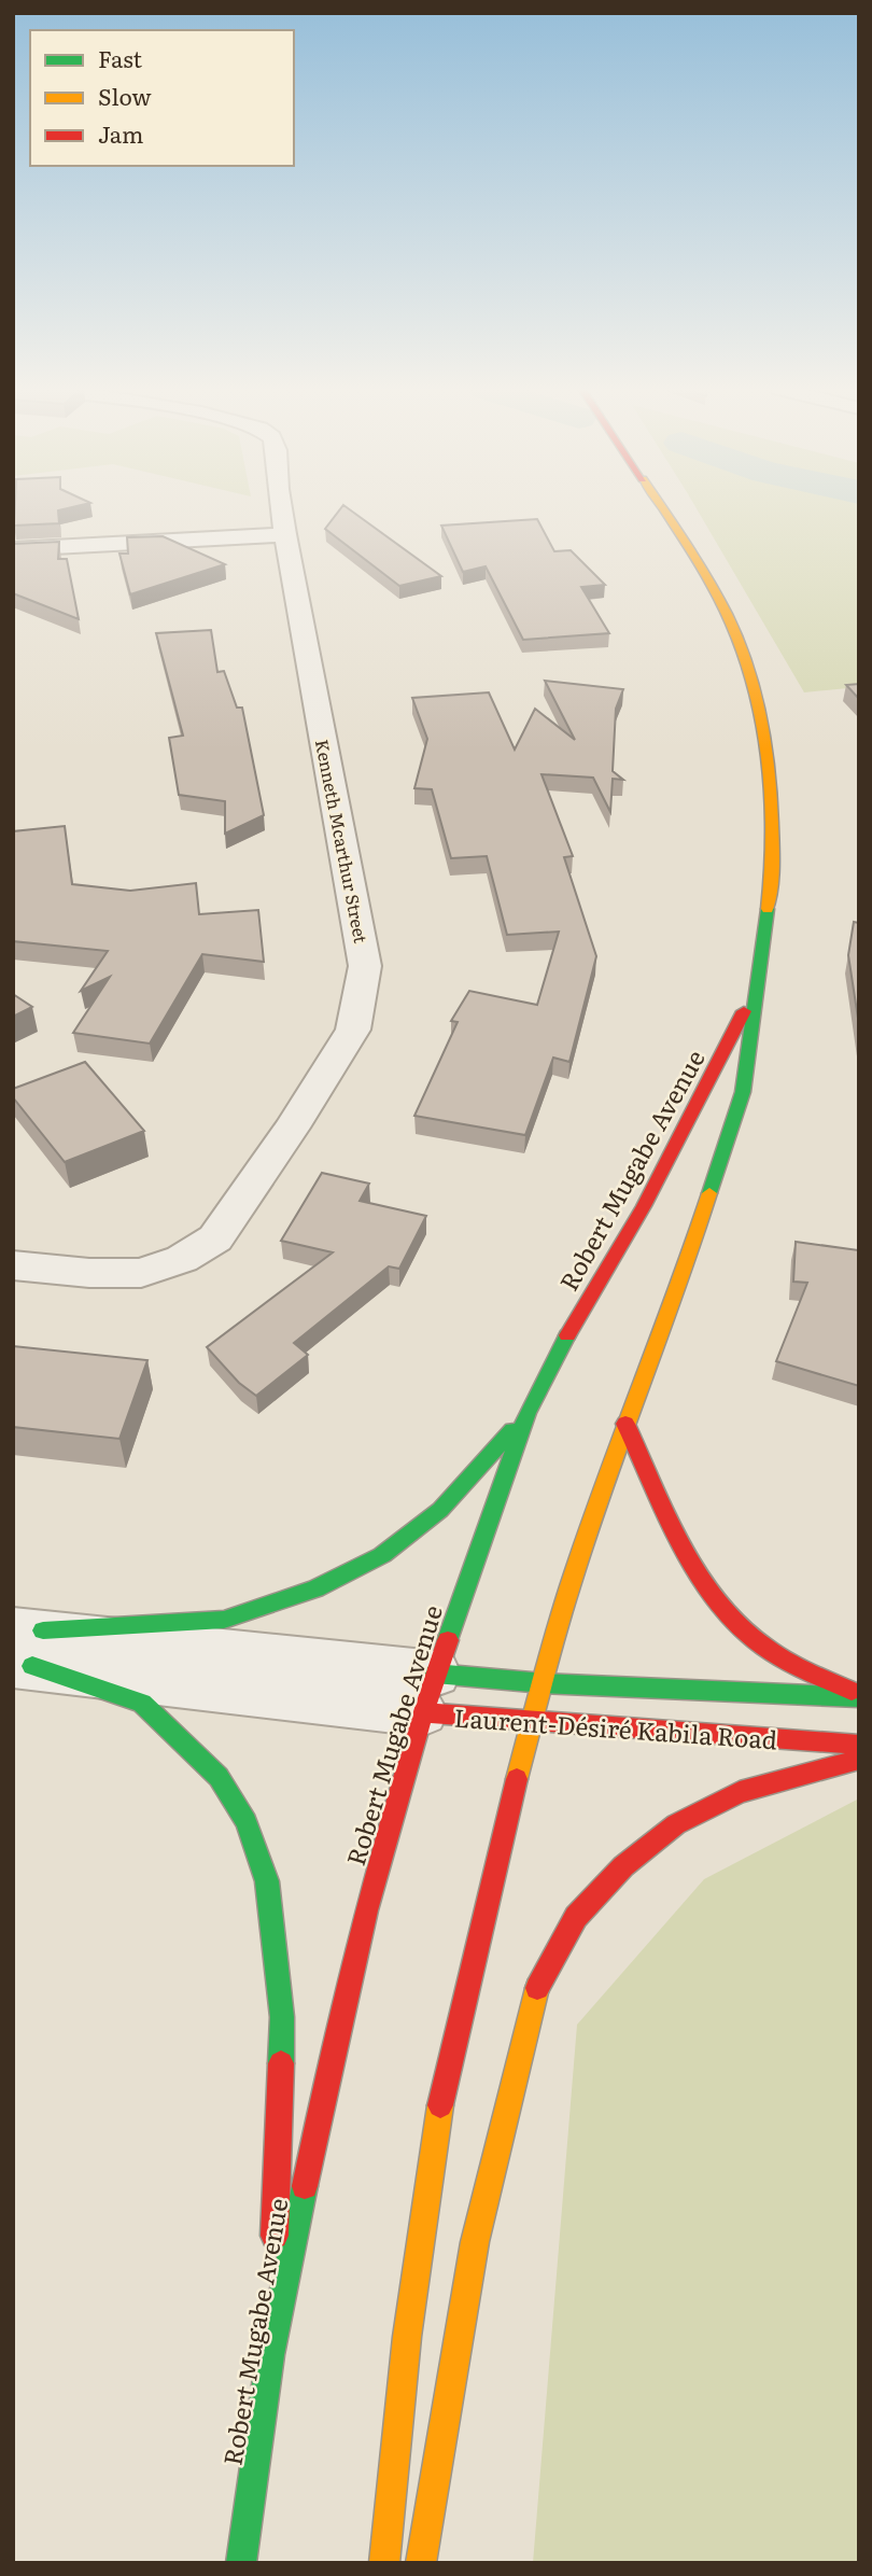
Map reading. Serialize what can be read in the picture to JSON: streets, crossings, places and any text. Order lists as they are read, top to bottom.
{
  "streets": {
    "main road": ["Robert Mugabe Avenue", "Laurent-Désiré Kabila Road"],
    "street": ["Kenneth Mcarthur Street"]
  },
  "crossings": [
    ["Robert Mugabe Avenue", "Laurent-Désiré Kabila Road"]
  ],
  "legend": ["Fast", "Slow", "Jam"]
}
